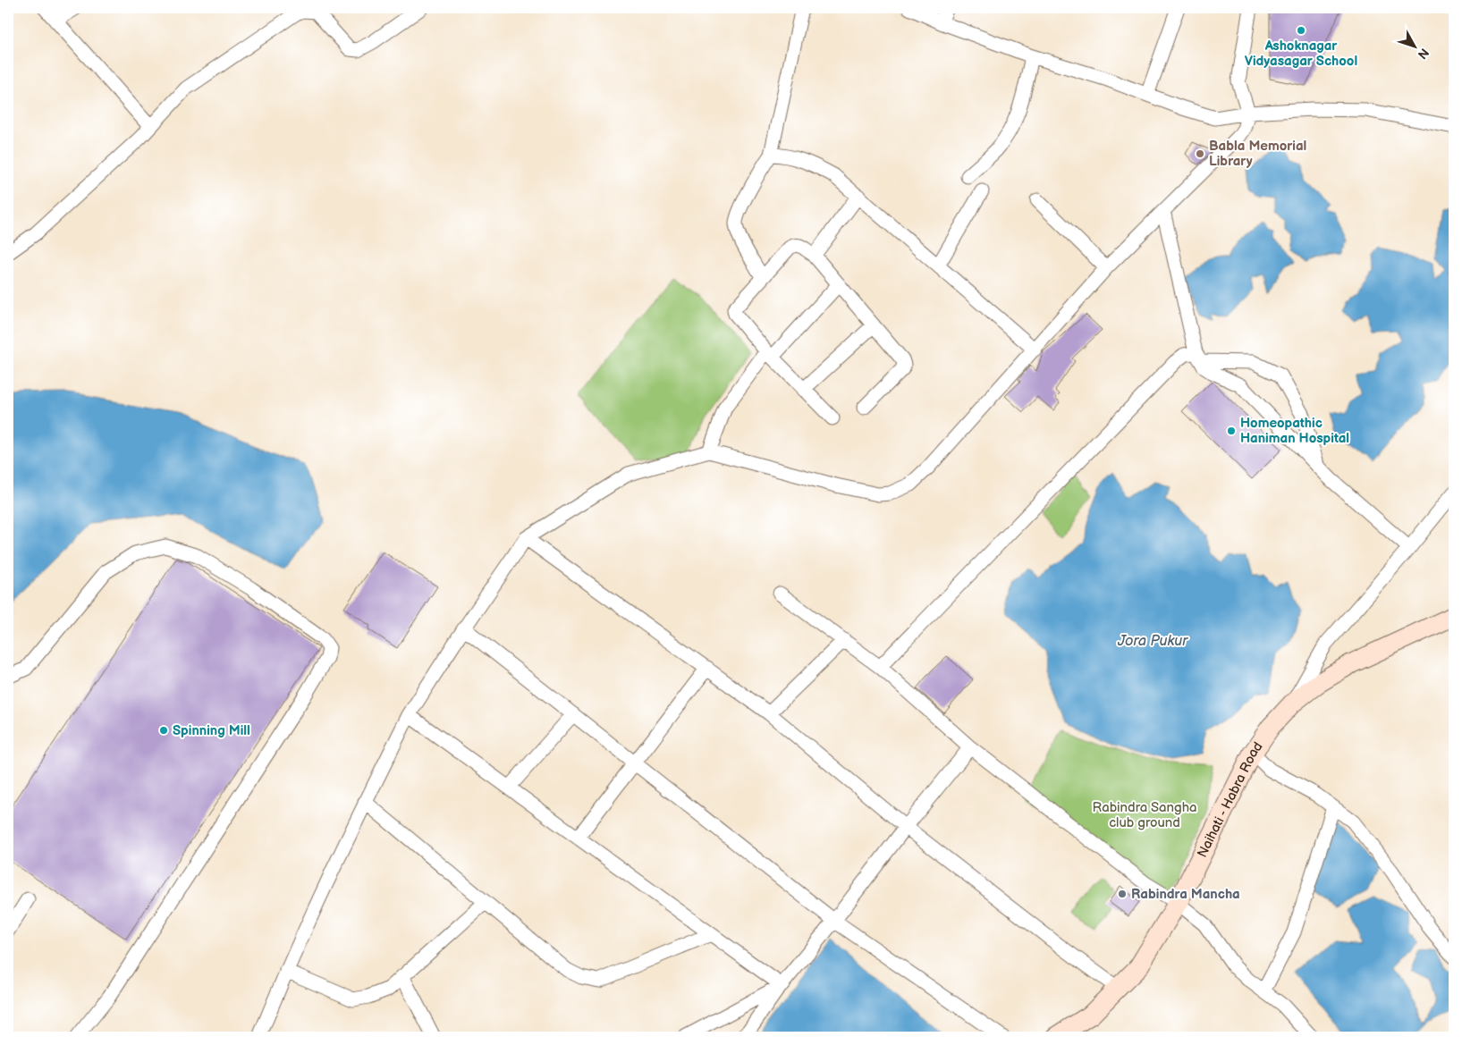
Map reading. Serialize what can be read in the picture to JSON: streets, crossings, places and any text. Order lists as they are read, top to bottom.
{
  "streets": {
    "main road": ["Naihati - Habra Road"]
  },
  "water": ["Jora Pukur"],
  "parks": ["Rabindra Sangha club ground"],
  "places": [
    "Ashoknagar Vidyasagar School",
    "Babla Memorial Library",
    "Homeopathic Haniman Hospital",
    "Spinning Mill",
    "Rabindra Mancha"
  ],
  "north": "bottom right"
}
